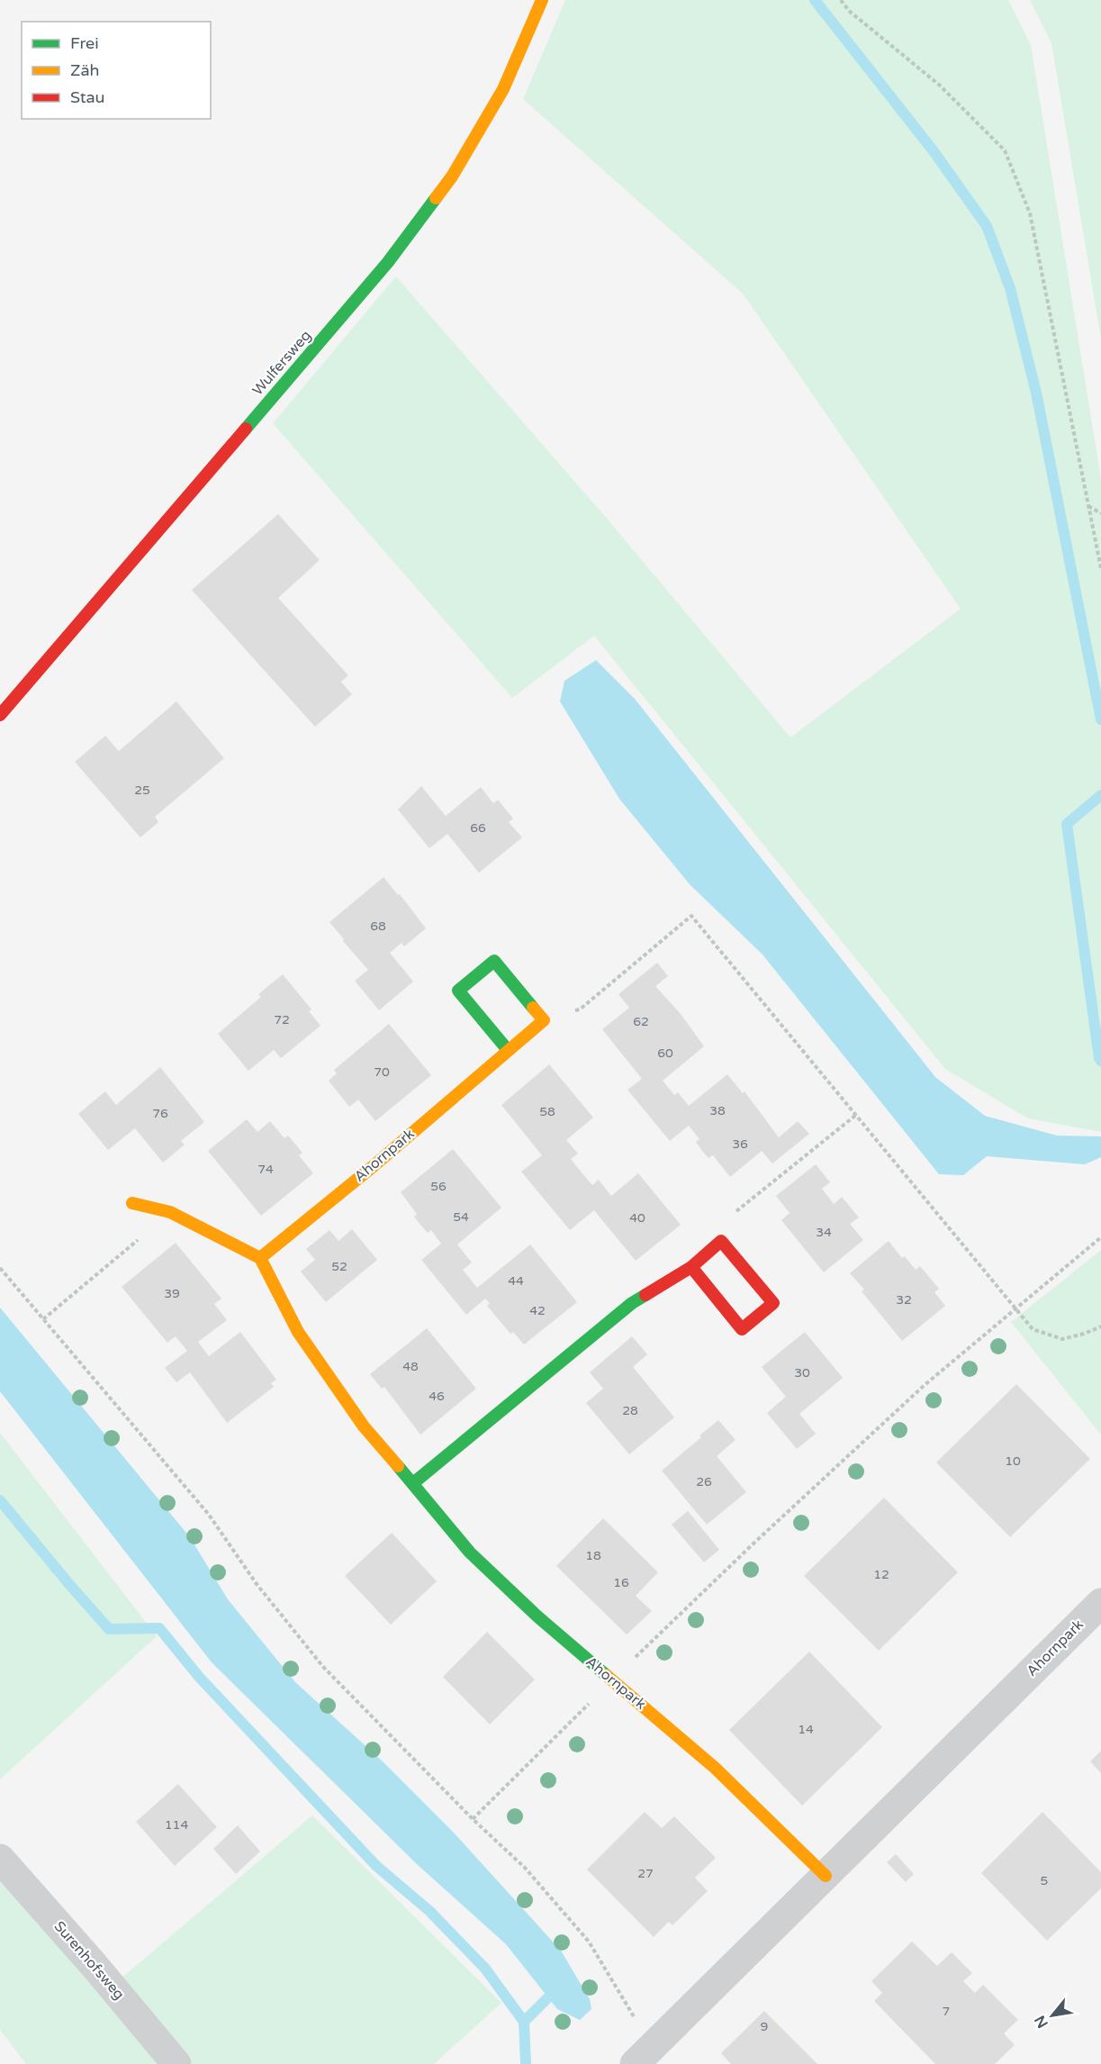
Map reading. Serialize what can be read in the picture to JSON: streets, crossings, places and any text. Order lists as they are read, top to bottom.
{
  "streets": {
    "street": ["Wulfersweg", "Ahornpark", "Surenhofsweg"]
  },
  "house_numbers": [
    "25",
    "66",
    "68",
    "72",
    "62",
    "60",
    "70",
    "38",
    "58",
    "76",
    "36",
    "74",
    "56",
    "54",
    "40",
    "34",
    "52",
    "44",
    "39",
    "32",
    "42",
    "48",
    "30",
    "46",
    "28",
    "10",
    "26",
    "18",
    "12",
    "16",
    "14",
    "114",
    "27",
    "5",
    "7",
    "9"
  ],
  "legend": ["Frei", "Zäh", "Stau"],
  "north": "bottom left"
}
